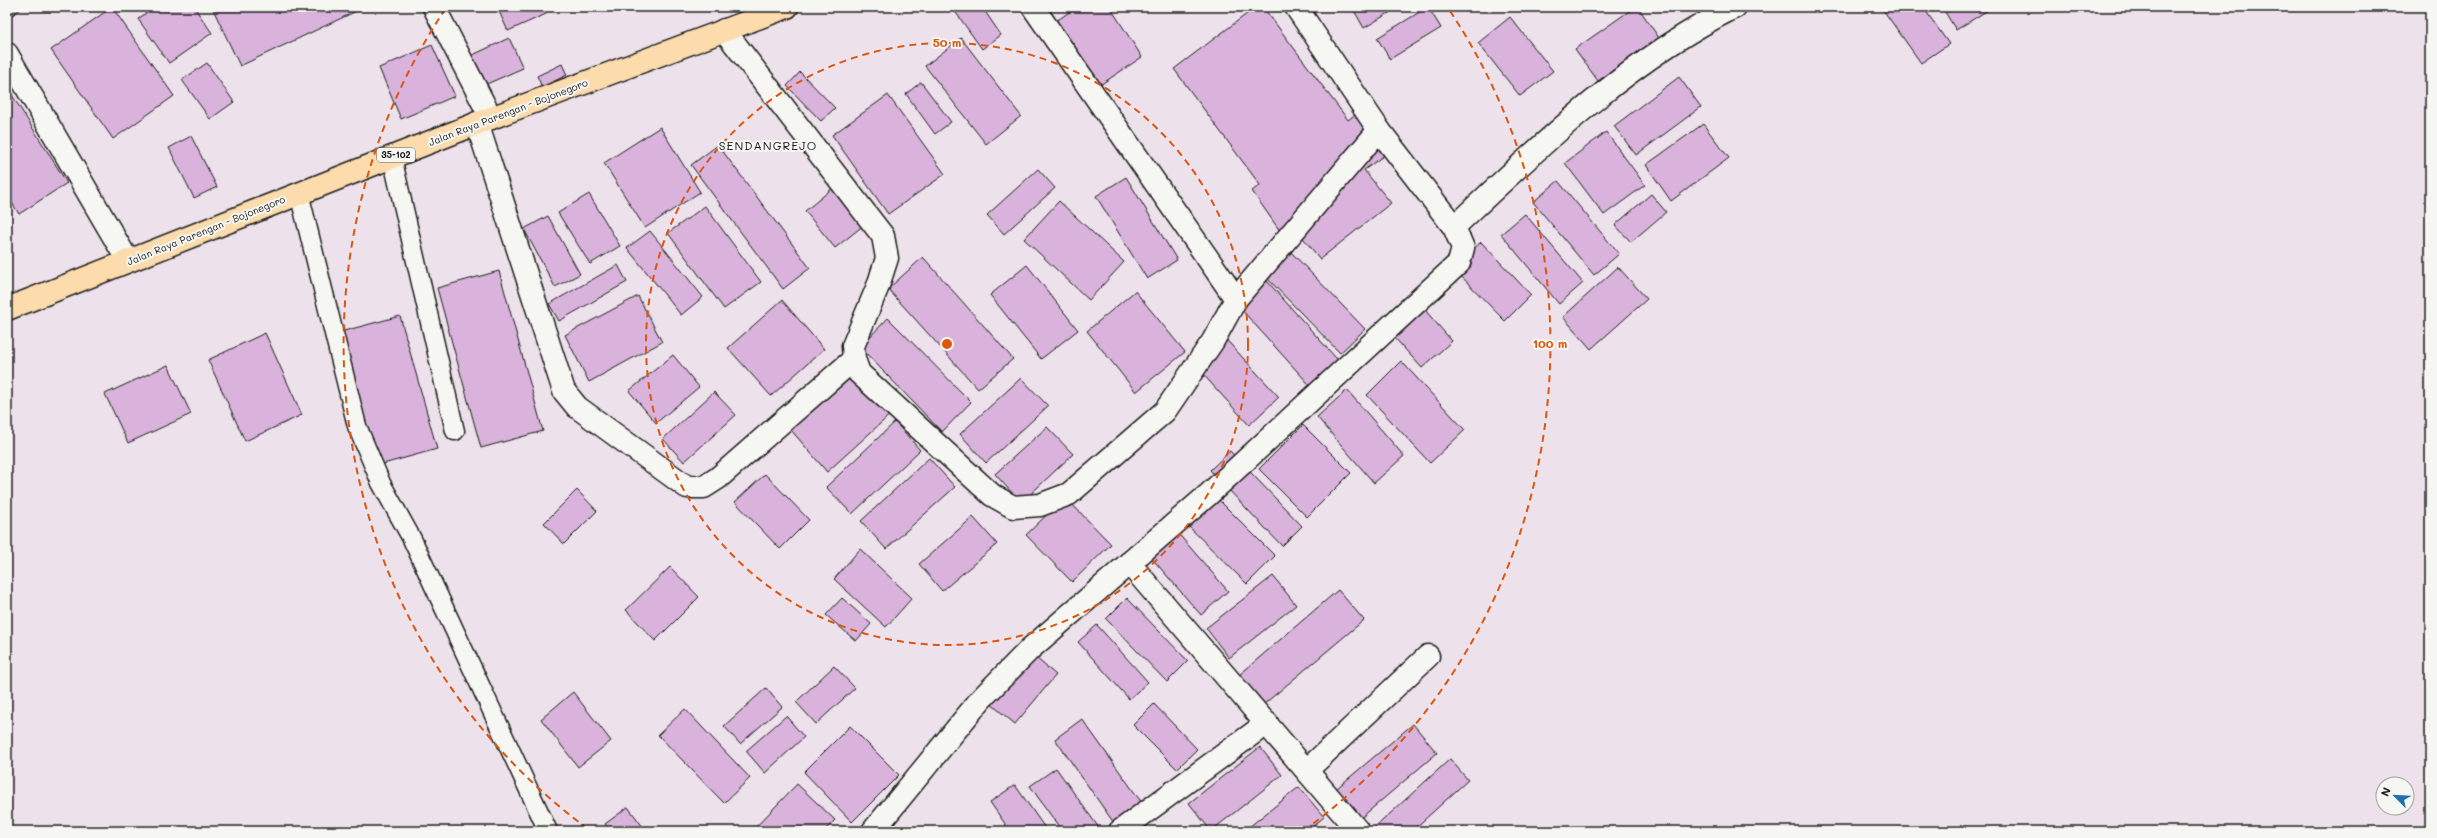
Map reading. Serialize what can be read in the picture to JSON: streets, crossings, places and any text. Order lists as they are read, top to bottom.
{
  "streets": {
    "main road": ["Jalan Raya Parengan - Bojonegoro", "35-102"]
  },
  "districts": ["SENDANGREJO"],
  "north": "top left",
  "rings": ["50 m", "100 m"]
}
